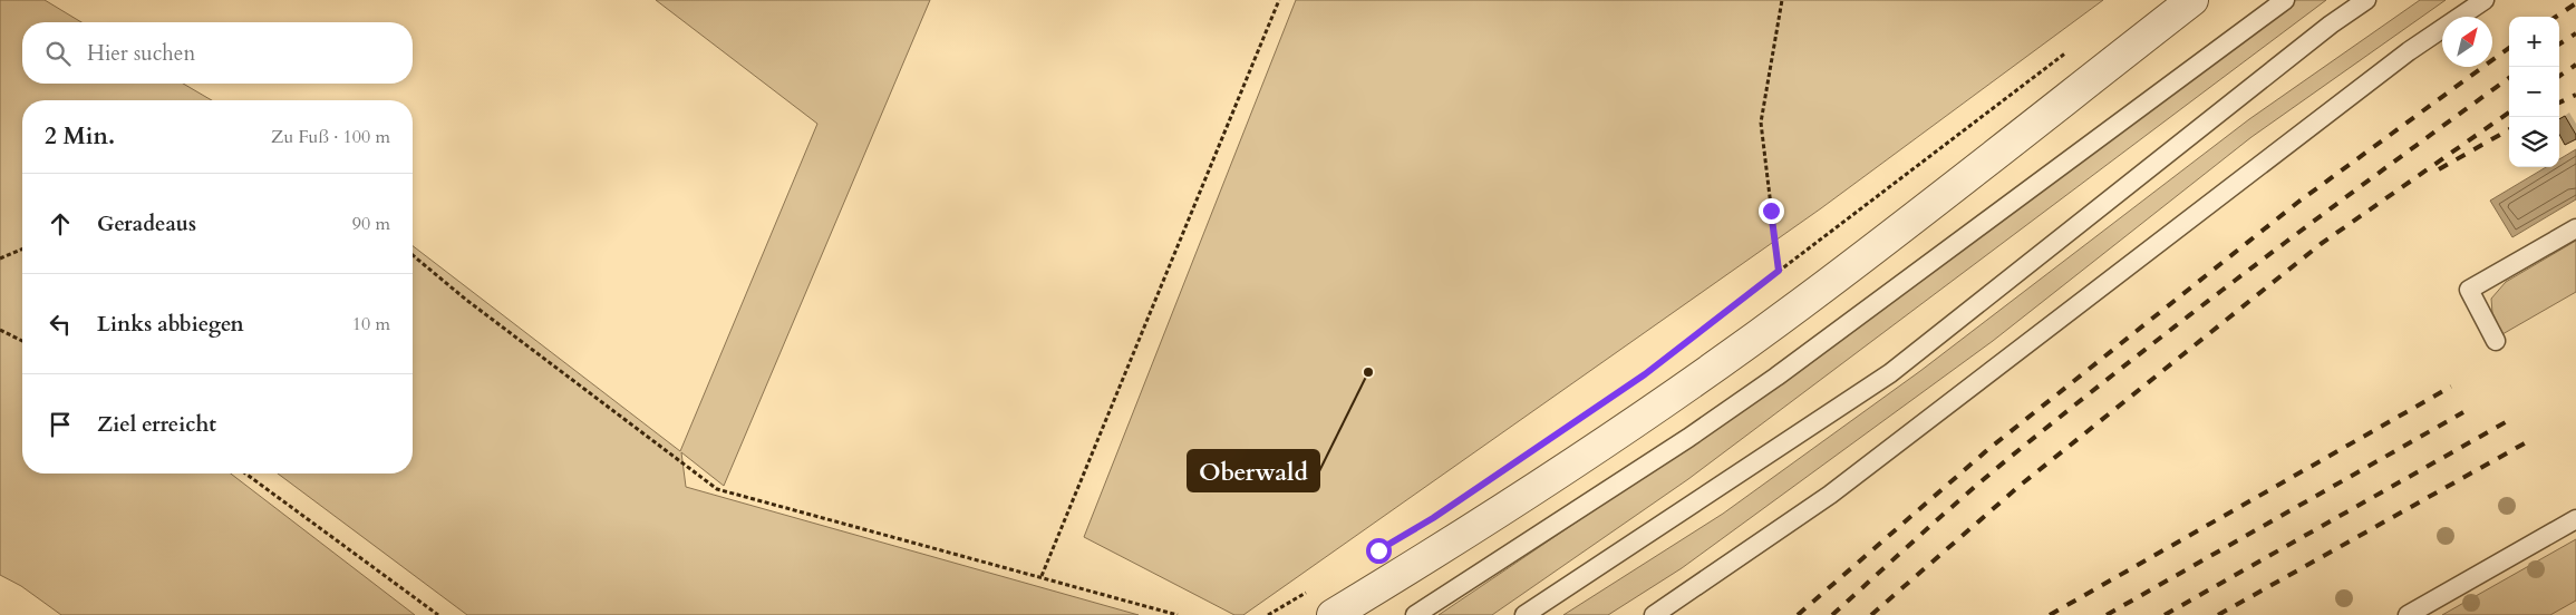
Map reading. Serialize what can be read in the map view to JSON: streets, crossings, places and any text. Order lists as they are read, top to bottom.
{
  "places": ["Oberwald"],
  "north": "top right",
  "page": {
    "map_buttons": ["+", "−"],
    "search": "Hier suchen",
    "heading": ["2 Min.", "Zu Fuß · 100 m"],
    "list": [
      ["Geradeaus", "90 m"],
      ["Links abbiegen", "10 m"],
      "Ziel erreicht"
    ]
  }
}
